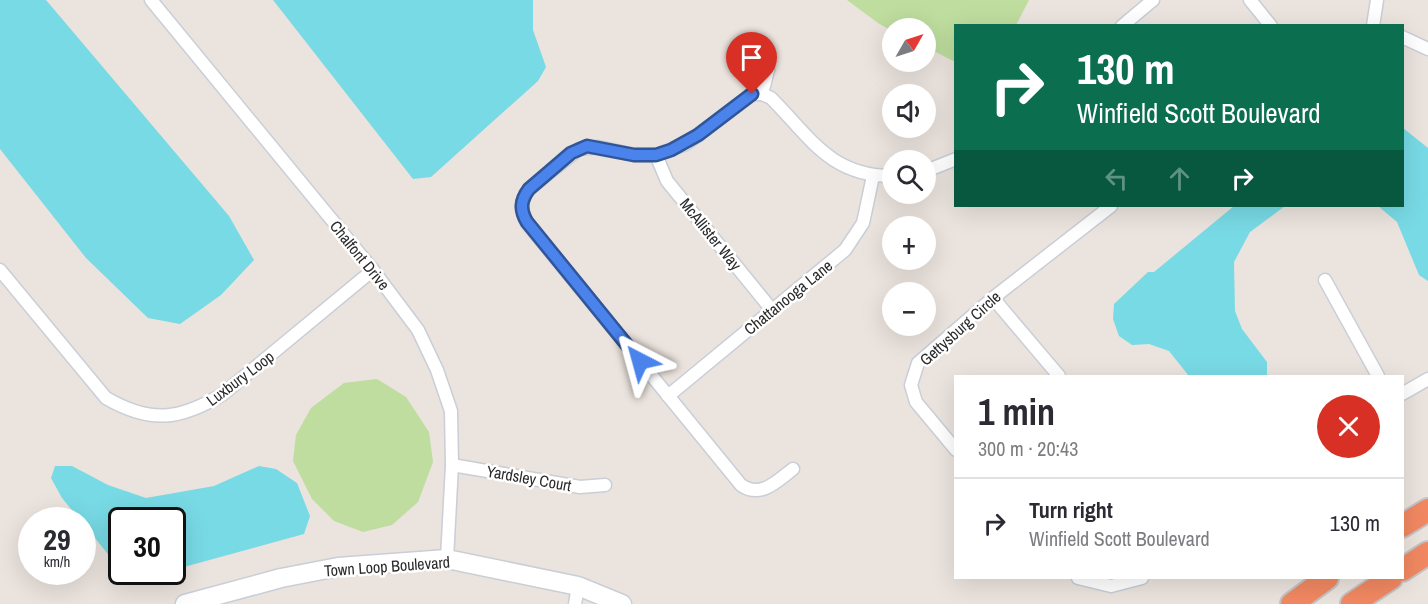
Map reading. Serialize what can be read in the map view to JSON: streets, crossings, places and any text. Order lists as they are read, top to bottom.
{
  "streets": {
    "street": [
      "McAllister Way",
      "Chalfont Drive",
      "Chattanooga Lane",
      "Gettysburg Circle",
      "Luxbury Loop",
      "Yardsley Court",
      "Town Loop Boulevard"
    ]
  },
  "crossings": [
    ["McAllister Way", "Chattanooga Lane"],
    ["Chalfont Drive", "Luxbury Loop"],
    ["Chalfont Drive", "Yardsley Court"],
    ["Chalfont Drive", "Town Loop Boulevard"]
  ],
  "north": "top right",
  "page": {
    "map_buttons": ["+", "−"],
    "turn": ["130 m", "Winfield Scott Boulevard"],
    "heading": ["1 min", "300 m · 20:43"],
    "list": [
      {
        "name": "Turn right",
        "note": "Winfield Scott Boulevard",
        "value": "130 m"
      }
    ],
    "speed": "29 km/h",
    "limit": "30"
  }
}
